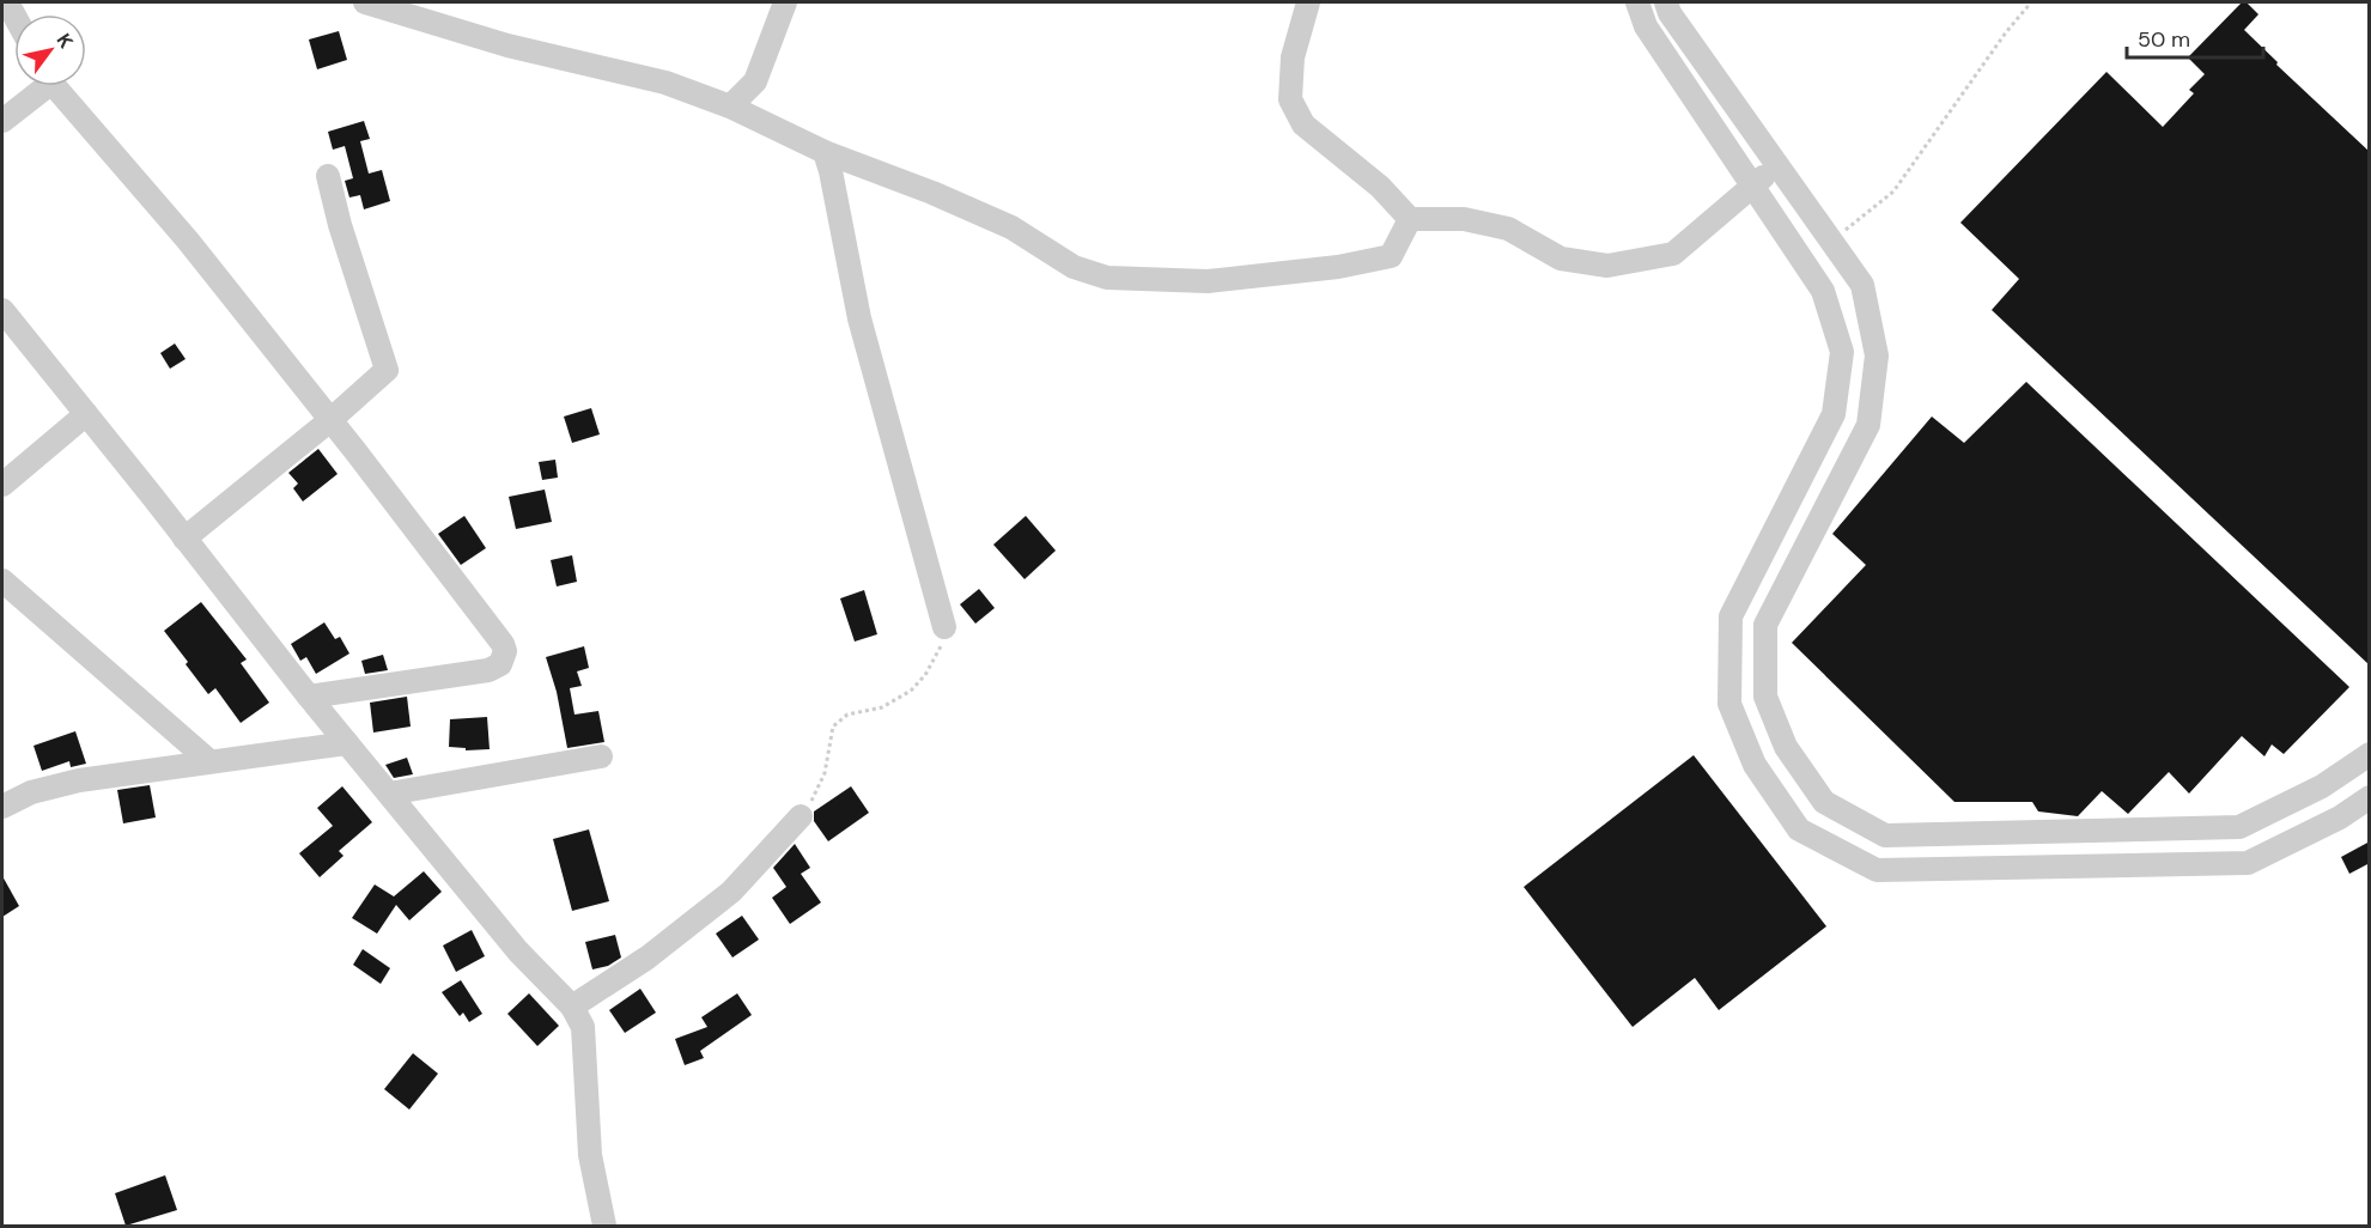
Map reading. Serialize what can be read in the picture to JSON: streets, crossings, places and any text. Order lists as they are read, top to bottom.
{
  "scale_bar": "50 m",
  "north": "top right"
}
